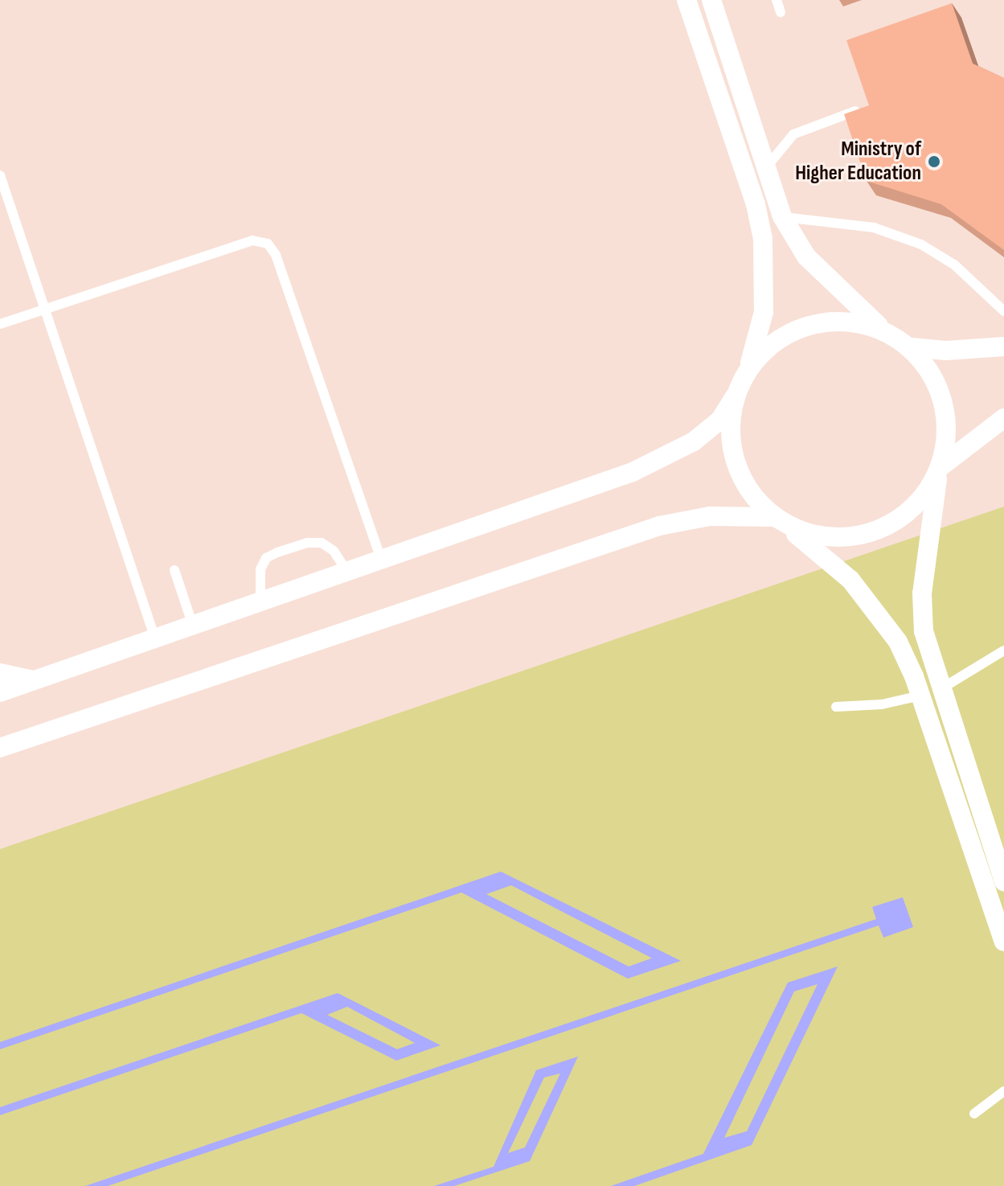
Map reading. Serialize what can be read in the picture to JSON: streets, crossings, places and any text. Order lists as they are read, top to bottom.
{
  "places": ["Ministry of Higher Education"]
}
